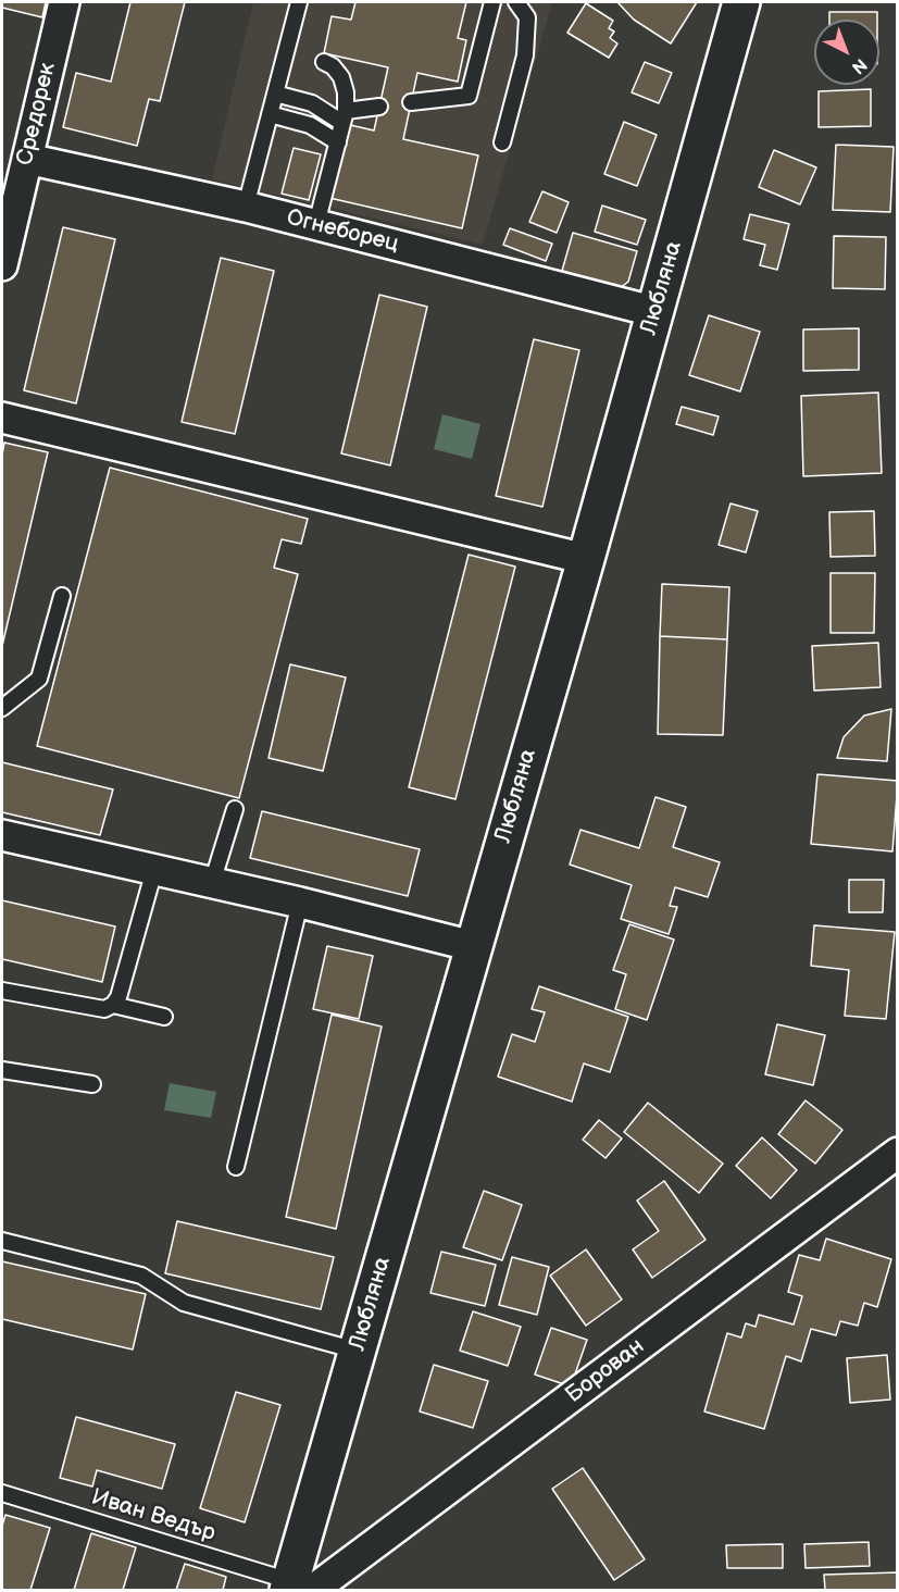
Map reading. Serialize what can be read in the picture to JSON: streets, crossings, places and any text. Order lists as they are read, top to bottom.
{
  "streets": {
    "street": [
      "Средорек",
      "Огнеборец",
      "Любляна",
      "Борован"
    ],
    "lane": ["Иван Ведър"]
  },
  "crossings": [
    ["Средорек", "Огнеборец"],
    ["Огнеборец", "Любляна"],
    ["Любляна", "Борован"],
    ["Любляна", "Иван Ведър"],
    ["Борован", "Иван Ведър"]
  ],
  "north": "bottom right"
}
